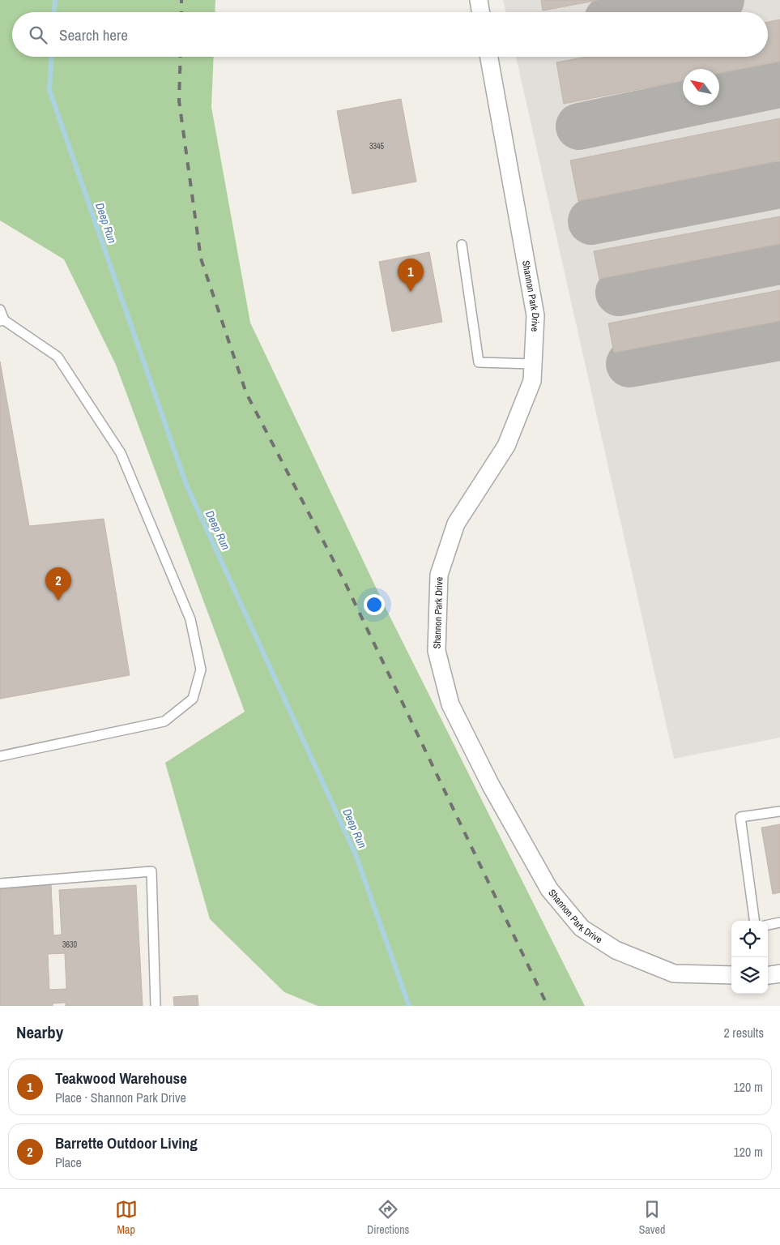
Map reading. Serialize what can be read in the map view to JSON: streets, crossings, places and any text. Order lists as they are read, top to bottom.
{
  "streets": {
    "street": ["Shannon Park Drive"]
  },
  "water": ["Deep Run"],
  "house_numbers": ["3345", "3630"],
  "north": "top left",
  "page": {
    "search": "Search here",
    "pins": ["1", "2"],
    "heading": ["Nearby", "2 results"],
    "list": [
      {
        "mark": "1",
        "name": "Teakwood Warehouse",
        "note": "Place · Shannon Park Drive",
        "value": "120 m"
      },
      {
        "mark": "2",
        "name": "Barrette Outdoor Living",
        "note": "Place",
        "value": "120 m"
      }
    ],
    "nav": ["Map", "Directions", "Saved"]
  }
}
